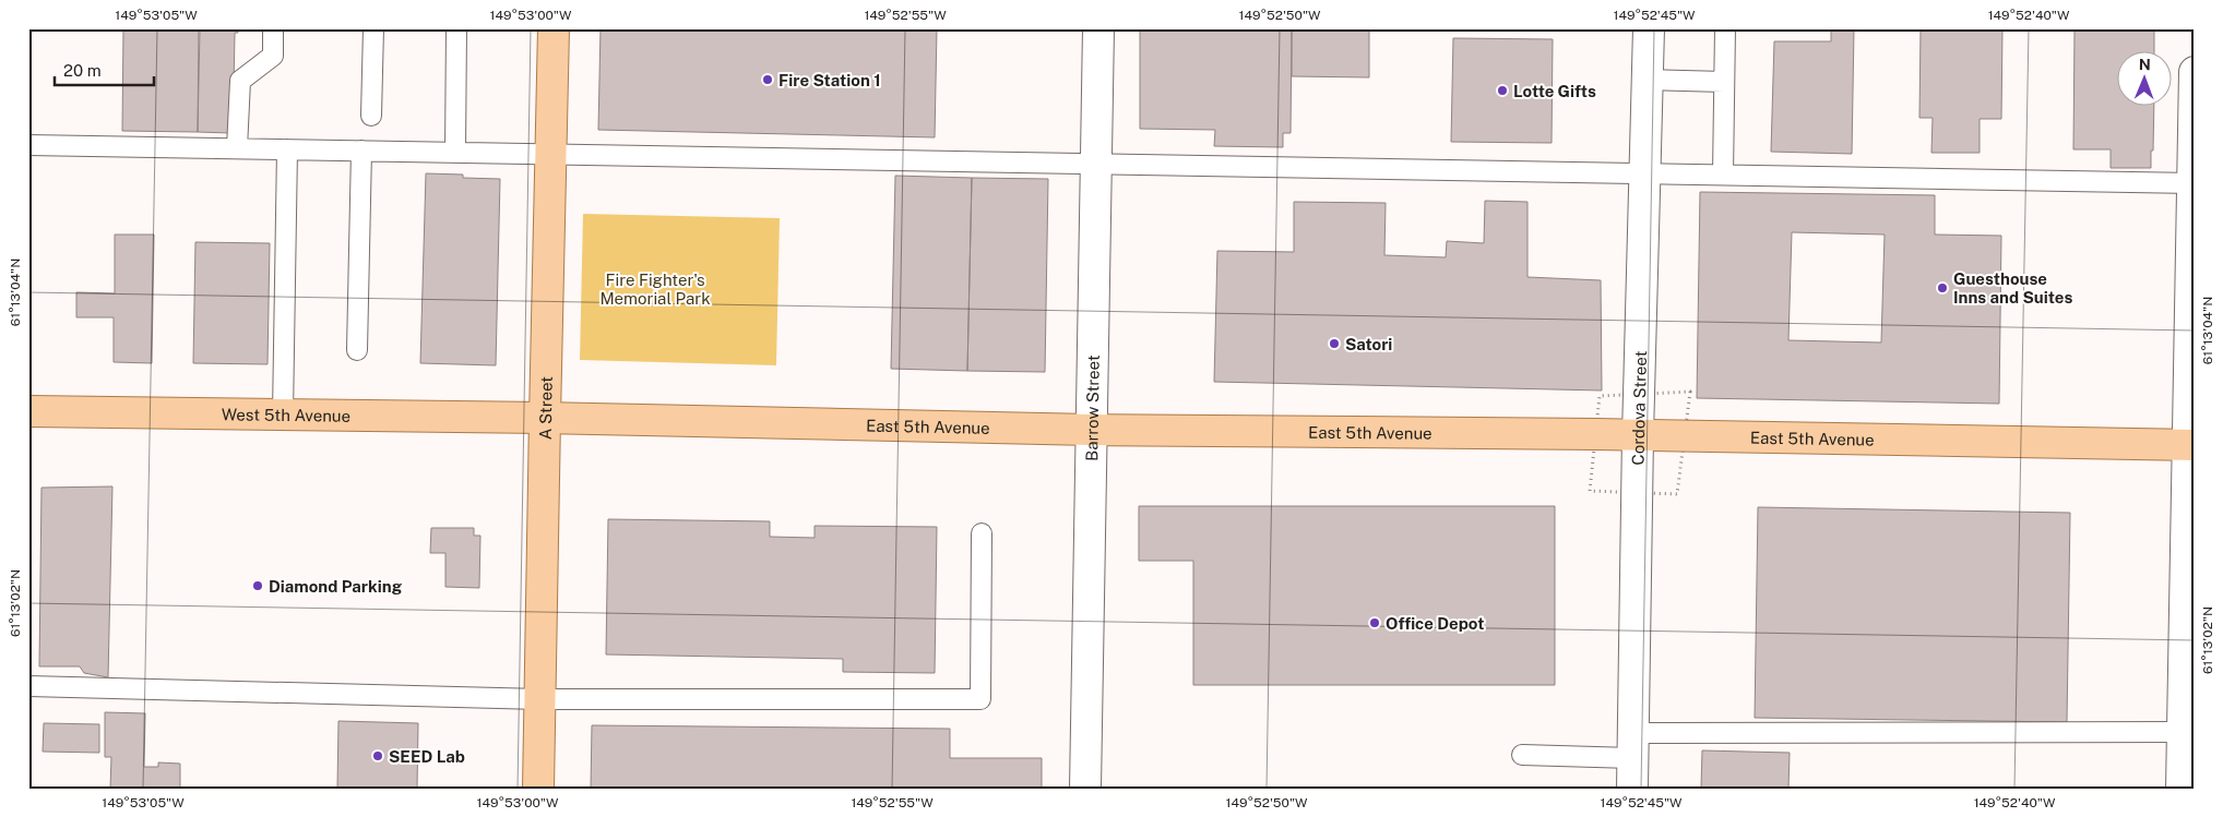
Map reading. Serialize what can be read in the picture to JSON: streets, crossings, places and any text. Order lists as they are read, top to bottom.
{
  "streets": {
    "main road": ["A Street", "West 5th Avenue", "East 5th Avenue"],
    "street": ["Cordova Street", "Barrow Street"]
  },
  "crossings": [
    ["A Street", "West 5th Avenue"],
    ["A Street", "East 5th Avenue"],
    ["Cordova Street", "East 5th Avenue"],
    ["Barrow Street", "East 5th Avenue"],
    ["West 5th Avenue", "East 5th Avenue"]
  ],
  "parks": ["Fire Fighter's Memorial Park"],
  "places": [
    "Fire Station 1",
    "Lotte Gifts",
    "Guesthouse Inns and Suites",
    "Satori",
    "Diamond Parking",
    "Office Depot",
    "SEED Lab"
  ],
  "scale_bar": "20 m",
  "north": "top",
  "coordinates": [
    "149°53'05\"W",
    "149°53'00\"W",
    "149°52'55\"W",
    "149°52'50\"W",
    "149°52'45\"W",
    "149°52'40\"W",
    "61°13'04\"N",
    "61°13'02\"N"
  ]
}
